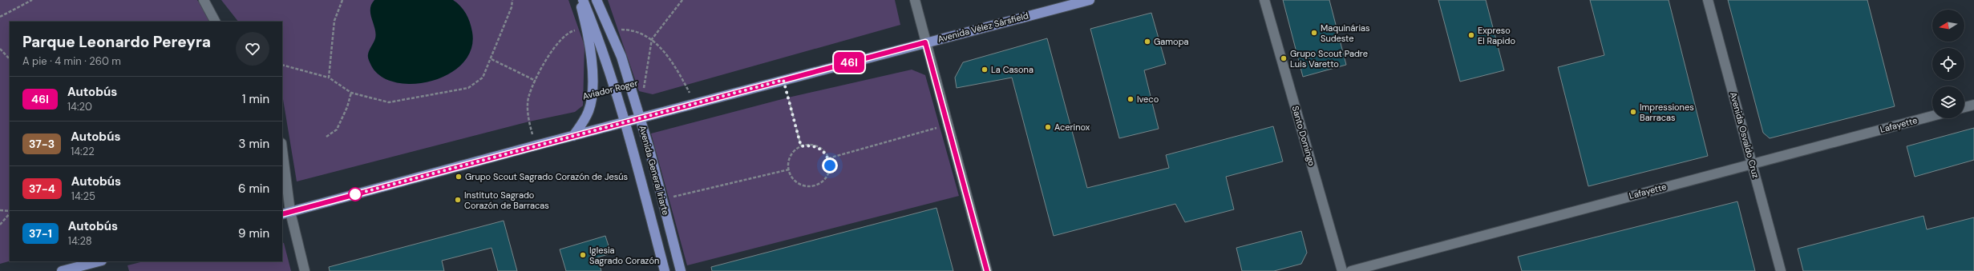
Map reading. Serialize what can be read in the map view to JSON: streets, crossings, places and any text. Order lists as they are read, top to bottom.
{
  "streets": {
    "main road": ["Avenida Vélez Sársfield", "Avenida General Iriarte"],
    "street": ["Lafayette", "Avenida Osvaldo Cruz", "Santo Domingo"],
    "path": ["Aviador Roger"]
  },
  "crossings": [
    ["Avenida Vélez Sársfield", "Avenida General Iriarte"],
    ["Aviador Roger", "Avenida General Iriarte"],
    ["Lafayette", "Avenida Osvaldo Cruz"]
  ],
  "places": [
    "Maquinárias Sudeste",
    "Expreso El Rapido",
    "Gamopa",
    "Grupo Scout Padre Luis Varetto",
    "La Casona",
    "Iveco",
    "Impressiones Barracas",
    "Acerinox",
    "Grupo Scout Sagrado Corazón de Jesús",
    "Instituto Sagrado Corazón de Barracas",
    "Iglesia Sagrado Corazón"
  ],
  "lines": ["bus line 46I"],
  "north": "left",
  "page": {
    "on_map": "46I",
    "heading": ["Parque Leonardo Pereyra", "A pie · 4 min · 260 m"],
    "list": [
      {
        "mark": "46I",
        "name": "Autobús",
        "note": "14:20",
        "value": "1 min"
      },
      {
        "mark": "37-3",
        "name": "Autobús",
        "note": "14:22",
        "value": "3 min"
      },
      {
        "mark": "37-4",
        "name": "Autobús",
        "note": "14:25",
        "value": "6 min"
      },
      {
        "mark": "37-1",
        "name": "Autobús",
        "note": "14:28",
        "value": "9 min"
      }
    ]
  }
}
